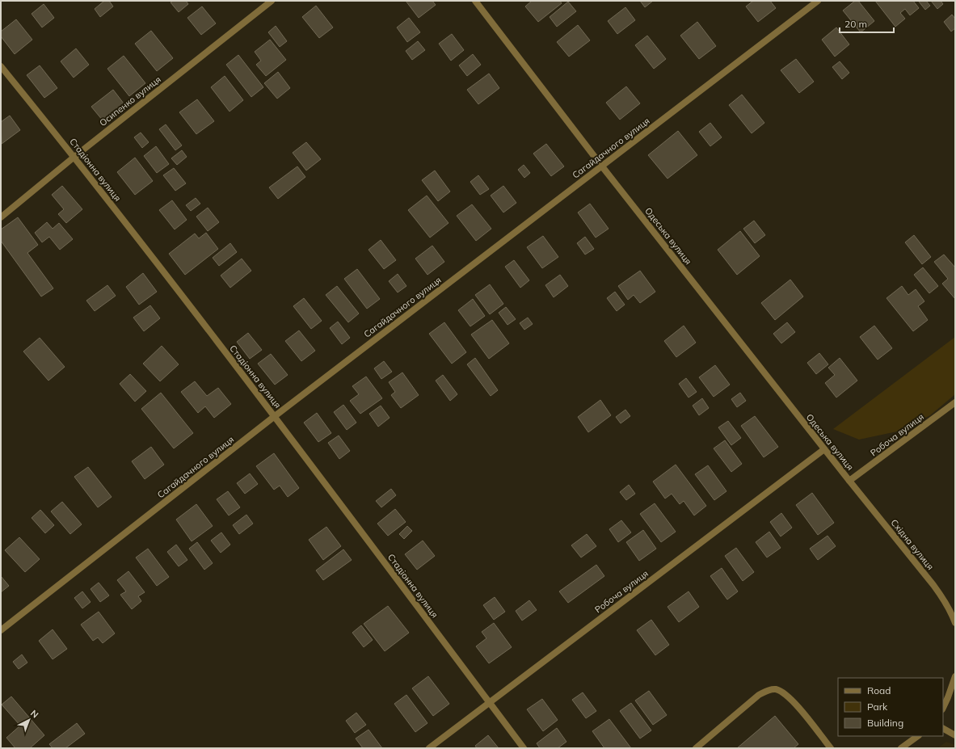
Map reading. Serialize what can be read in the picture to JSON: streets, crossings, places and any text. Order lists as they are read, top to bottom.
{
  "streets": {
    "street": [
      "Осипенко вулиця",
      "Сагайдачного вулиця",
      "Стадіонна вулиця",
      "Одеська вулиця",
      "Робоча вулиця",
      "Східна вулиця"
    ]
  },
  "crossings": [
    ["Осипенко вулиця", "Стадіонна вулиця"],
    ["Сагайдачного вулиця", "Стадіонна вулиця"],
    ["Сагайдачного вулиця", "Одеська вулиця"],
    ["Стадіонна вулиця", "Робоча вулиця"],
    ["Одеська вулиця", "Робоча вулиця"],
    ["Одеська вулиця", "Східна вулиця"],
    ["Робоча вулиця", "Східна вулиця"]
  ],
  "legend": ["Road", "Park", "Building"],
  "scale_bar": "20 m",
  "north": "top right"
}
